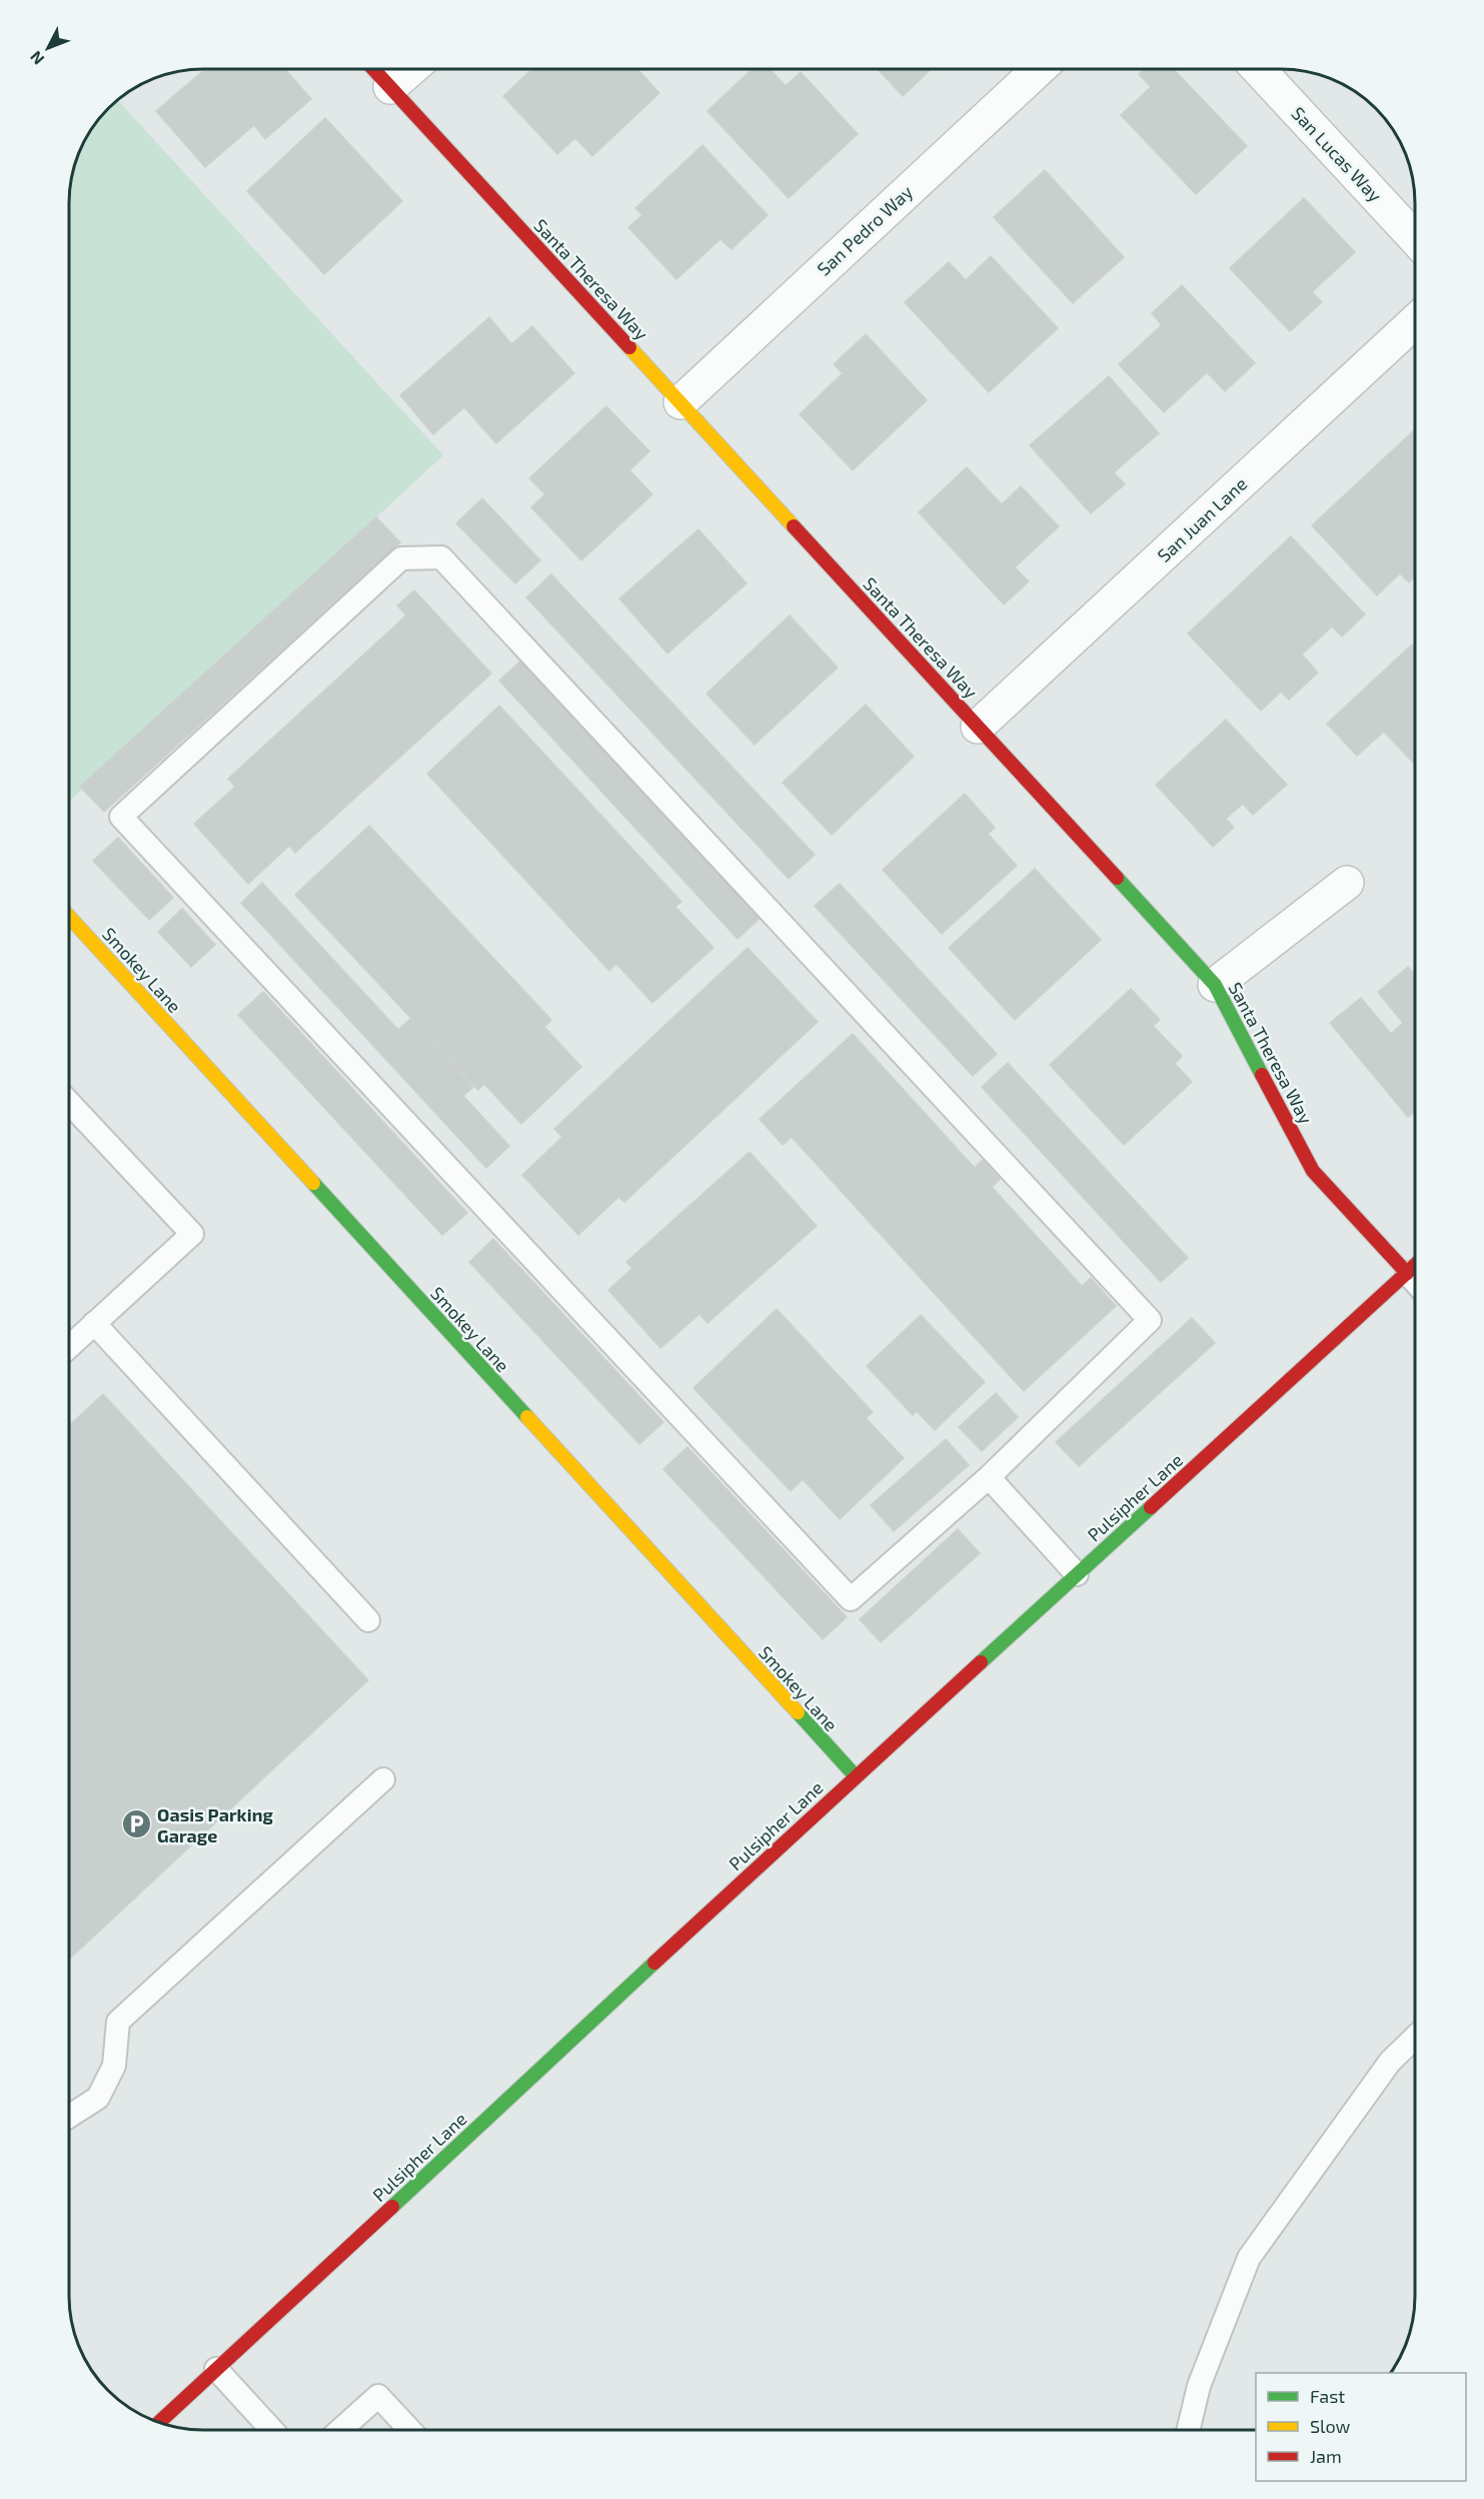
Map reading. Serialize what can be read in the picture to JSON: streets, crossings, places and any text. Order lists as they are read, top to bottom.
{
  "streets": {
    "street": [
      "San Lucas Way",
      "San Pedro Way",
      "Santa Theresa Way",
      "San Juan Lane",
      "Smokey Lane",
      "Pulsipher Lane"
    ]
  },
  "crossings": [
    ["San Pedro Way", "Santa Theresa Way"],
    ["Santa Theresa Way", "San Juan Lane"],
    ["Santa Theresa Way", "Pulsipher Lane"],
    ["Smokey Lane", "Pulsipher Lane"]
  ],
  "places": {
    "parking": ["Oasis Parking Garage"]
  },
  "legend": ["Fast", "Slow", "Jam"],
  "north": "bottom left"
}
